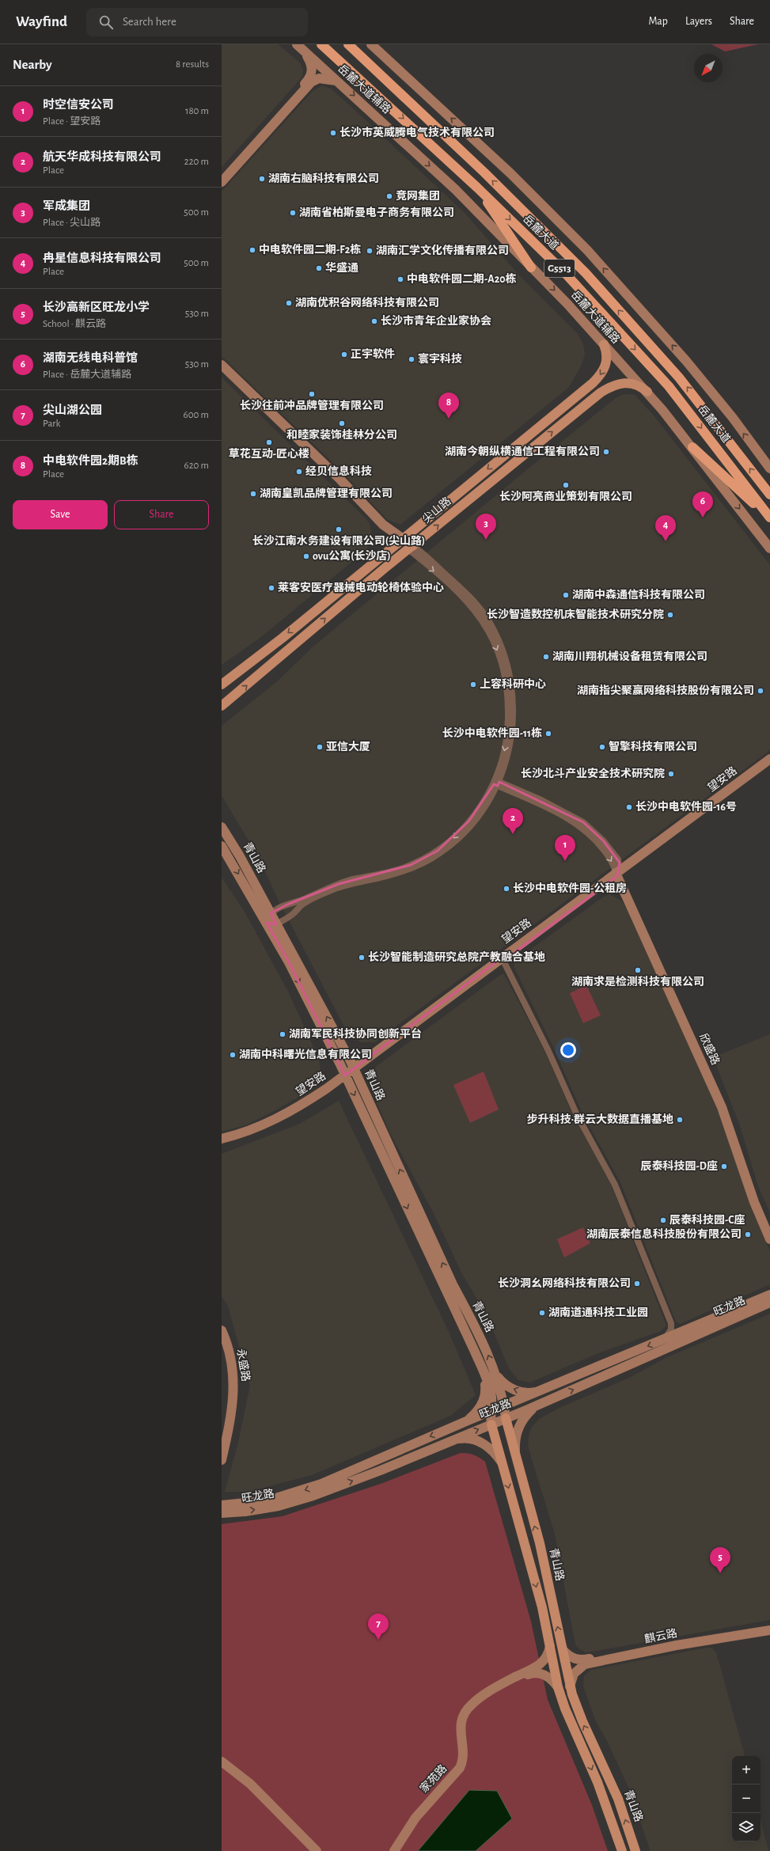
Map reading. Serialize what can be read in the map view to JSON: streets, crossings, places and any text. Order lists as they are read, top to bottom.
{
  "streets": {
    "highway": ["岳麓大道", "G5513"],
    "main road": ["尖山路", "青山路"],
    "street": [
      "岳麓大道辅路",
      "望安路",
      "欣盛路",
      "旺龙路",
      "永盛路",
      "麒云路",
      "家苑路"
    ]
  },
  "crossings": [
    ["岳麓大道辅路", "尖山路"],
    ["望安路", "青山路"],
    ["望安路", "欣盛路"],
    ["青山路", "旺龙路"],
    ["青山路", "麒云路"],
    ["青山路", "家苑路"]
  ],
  "places": [
    "长沙市英威腾电气技术有限公司",
    "湖南右脑科技有限公司",
    "竞网集团",
    "湖南省柏斯曼电子商务有限公司",
    "中电软件园二期-F2栋",
    "湖南汇学文化传播有限公司",
    "华盛通",
    "中电软件园二期-A20栋",
    "湖南优积谷网络科技有限公司",
    "长沙市青年企业家协会",
    "正宇软件",
    "寰宇科技",
    "长沙往前冲品牌管理有限公司",
    "和睦家装饰桂林分公司",
    "草花互动-匠心楼",
    "湖南今朝纵横通信工程有限公司",
    "经贝信息科技",
    "长沙阿亮商业策划有限公司",
    "湖南皇凯品牌管理有限公司",
    "长沙江南水务建设有限公司(尖山路)",
    "ovu公寓(长沙店)",
    "莱客安医疗器械电动轮椅体验中心",
    "湖南中森通信科技有限公司",
    "长沙智造数控机床智能技术研究分院",
    "湖南川翔机械设备租赁有限公司",
    "上容科研中心",
    "湖南指尖聚赢网络科技股份有限公司",
    "长沙中电软件园-11栋",
    "亚信大厦",
    "智擎科技有限公司",
    "长沙北斗产业安全技术研究院",
    "长沙中电软件园-16号",
    "长沙中电软件园-公租房",
    "长沙智能制造研究总院产教融合基地",
    "湖南求是检测科技有限公司",
    "湖南军民科技协同创新平台",
    "湖南中科曙光信息有限公司",
    "步升科技·群云大数据直播基地",
    "辰泰科技园-D座",
    "辰泰科技园-C座",
    "湖南辰泰信息科技股份有限公司",
    "长沙洞幺网络科技有限公司",
    "湖南道通科技工业园"
  ],
  "north": "bottom left",
  "page": {
    "header": "Wayfind",
    "search": "Search here",
    "nav": ["Map", "Layers", "Share"],
    "heading": ["Nearby", "8 results"],
    "list": [
      {
        "mark": "1",
        "name": "时空信安公司",
        "note": "Place · 望安路",
        "value": "180 m"
      },
      {
        "mark": "2",
        "name": "航天华成科技有限公司",
        "note": "Place",
        "value": "220 m"
      },
      {
        "mark": "3",
        "name": "军成集团",
        "note": "Place · 尖山路",
        "value": "500 m"
      },
      {
        "mark": "4",
        "name": "冉星信息科技有限公司",
        "note": "Place",
        "value": "500 m"
      },
      {
        "mark": "5",
        "name": "长沙高新区旺龙小学",
        "note": "School · 麒云路",
        "value": "530 m"
      },
      {
        "mark": "6",
        "name": "湖南无线电科普馆",
        "note": "Place · 岳麓大道辅路",
        "value": "530 m"
      },
      {
        "mark": "7",
        "name": "尖山湖公园",
        "note": "Park",
        "value": "600 m"
      },
      {
        "mark": "8",
        "name": "中电软件园2期B栋",
        "note": "Place",
        "value": "620 m"
      }
    ],
    "pins": [
      "8",
      "6",
      "3",
      "4",
      "2",
      "1",
      "5",
      "7"
    ],
    "buttons": ["Save", "Share"],
    "map_buttons": ["+", "−"]
  }
}
